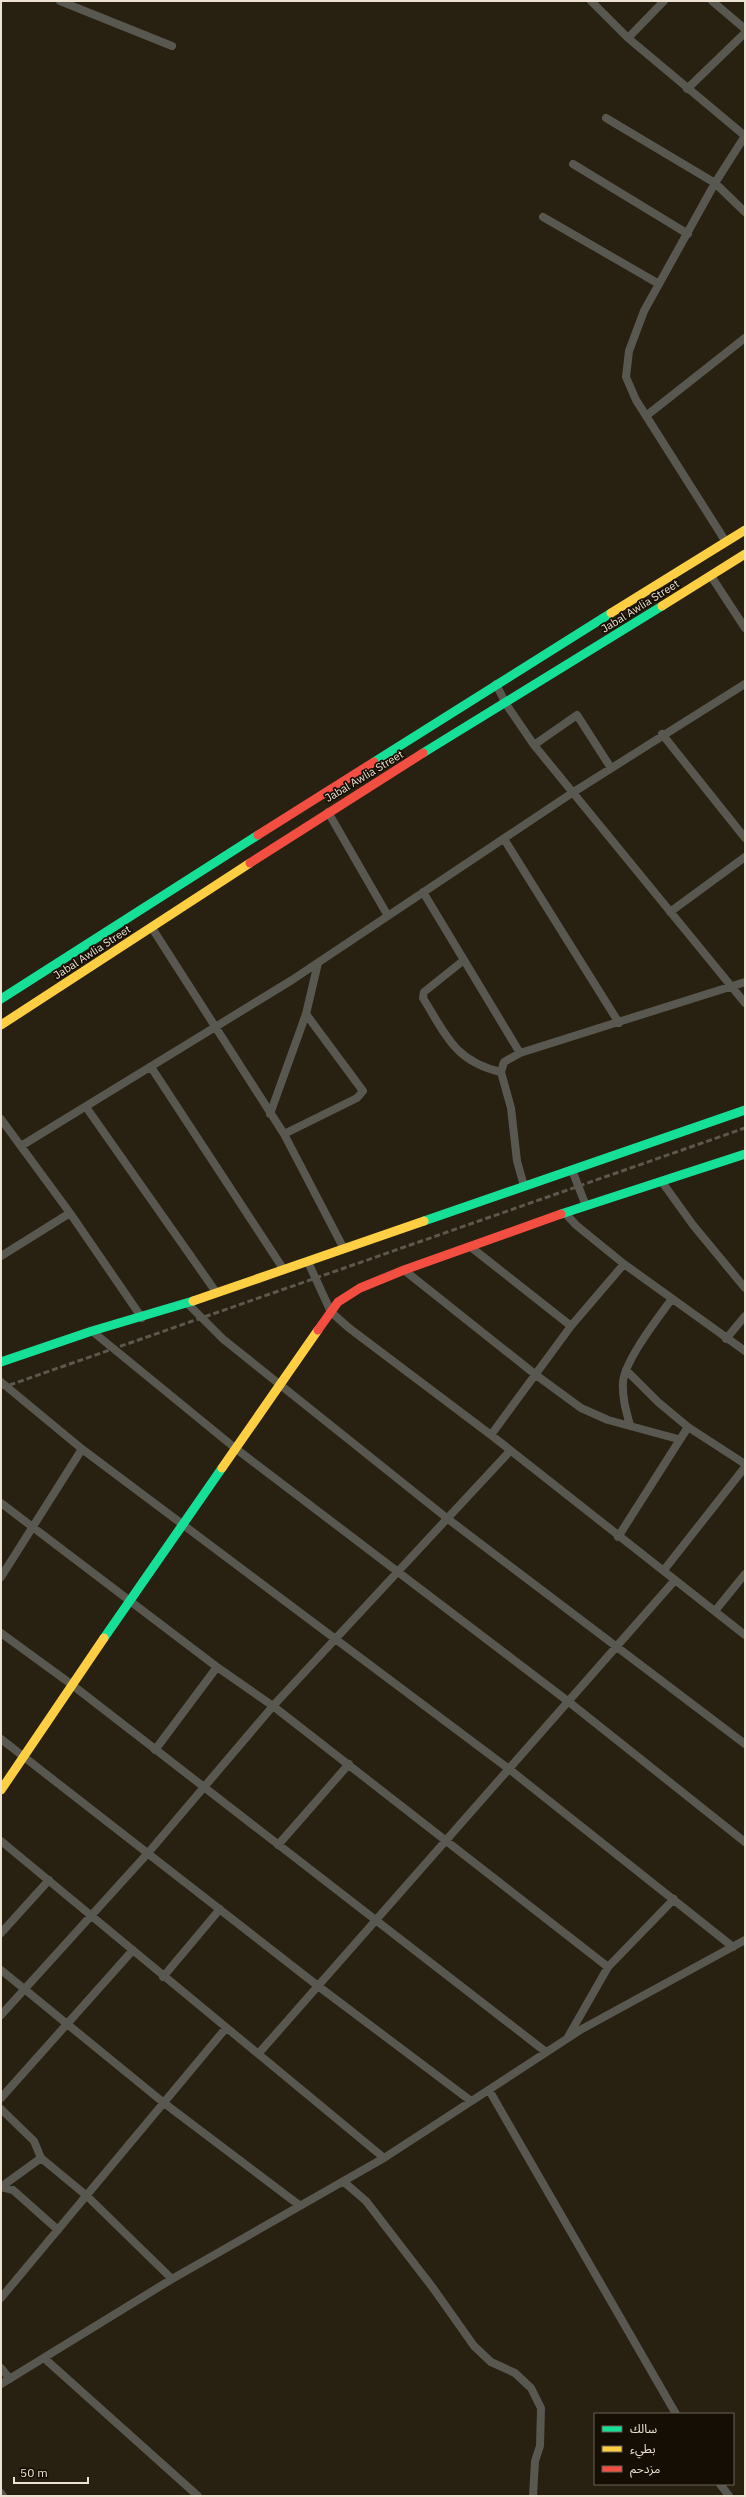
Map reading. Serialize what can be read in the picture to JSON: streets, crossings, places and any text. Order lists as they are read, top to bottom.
{
  "streets": {
    "street": ["Jabal Awlia Street"]
  },
  "legend": ["سالك", "بطيء", "مزدحم"],
  "scale_bar": "50 m"
}
